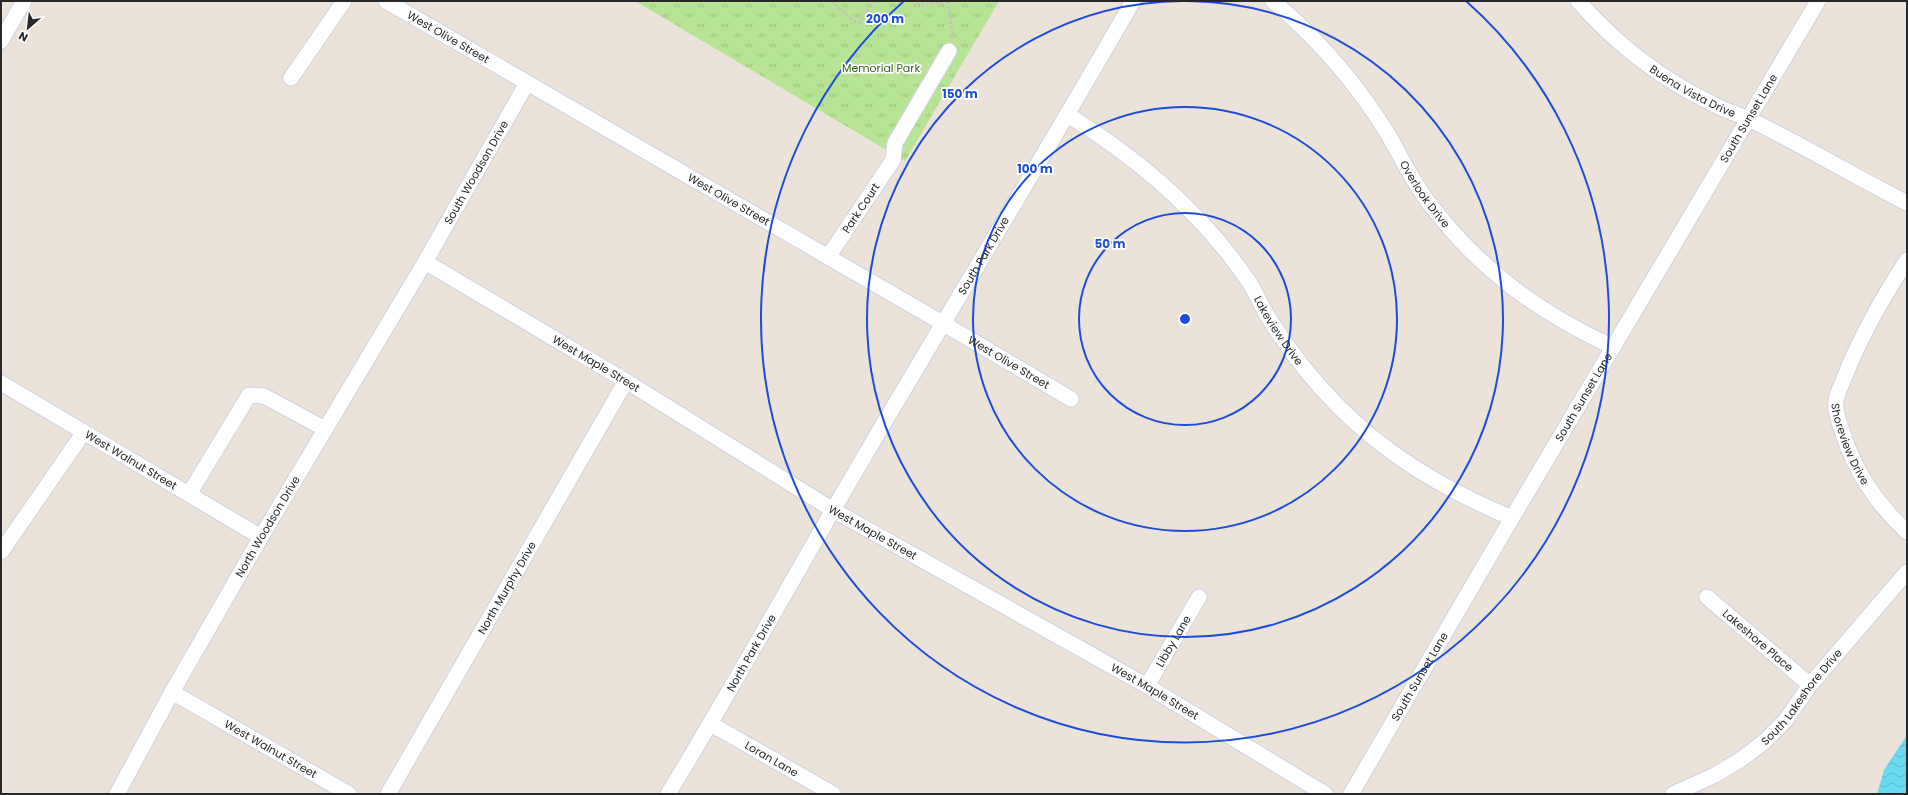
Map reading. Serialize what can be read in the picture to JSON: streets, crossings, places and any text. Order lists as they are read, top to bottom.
{
  "streets": {
    "street": [
      "West Olive Street",
      "Buena Vista Drive",
      "South Sunset Lane",
      "South Woodson Drive",
      "Overlook Drive",
      "Park Court",
      "South Park Drive",
      "Lakeview Drive",
      "West Maple Street",
      "Shoreview Drive",
      "West Walnut Street",
      "North Woodson Drive",
      "North Murphy Drive",
      "Libby Lane",
      "Lakeshore Place",
      "North Park Drive",
      "South Lakeshore Drive",
      "Loran Lane"
    ]
  },
  "crossings": [
    ["West Olive Street", "South Woodson Drive"],
    ["West Olive Street", "Park Court"],
    ["West Olive Street", "South Park Drive"],
    ["Buena Vista Drive", "South Sunset Lane"],
    ["South Sunset Lane", "Overlook Drive"],
    ["South Sunset Lane", "Lakeview Drive"],
    ["South Woodson Drive", "West Maple Street"],
    ["South Woodson Drive", "North Woodson Drive"],
    ["South Park Drive", "Lakeview Drive"],
    ["South Park Drive", "West Maple Street"],
    ["South Park Drive", "North Park Drive"],
    ["West Maple Street", "North Woodson Drive"],
    ["West Maple Street", "North Murphy Drive"],
    ["West Maple Street", "Libby Lane"],
    ["West Maple Street", "North Park Drive"],
    ["West Walnut Street", "North Woodson Drive"],
    ["Lakeshore Place", "South Lakeshore Drive"],
    ["North Park Drive", "Loran Lane"]
  ],
  "parks": ["Memorial Park"],
  "north": "bottom left",
  "rings": [
    "200 m",
    "150 m",
    "100 m",
    "50 m"
  ]
}
